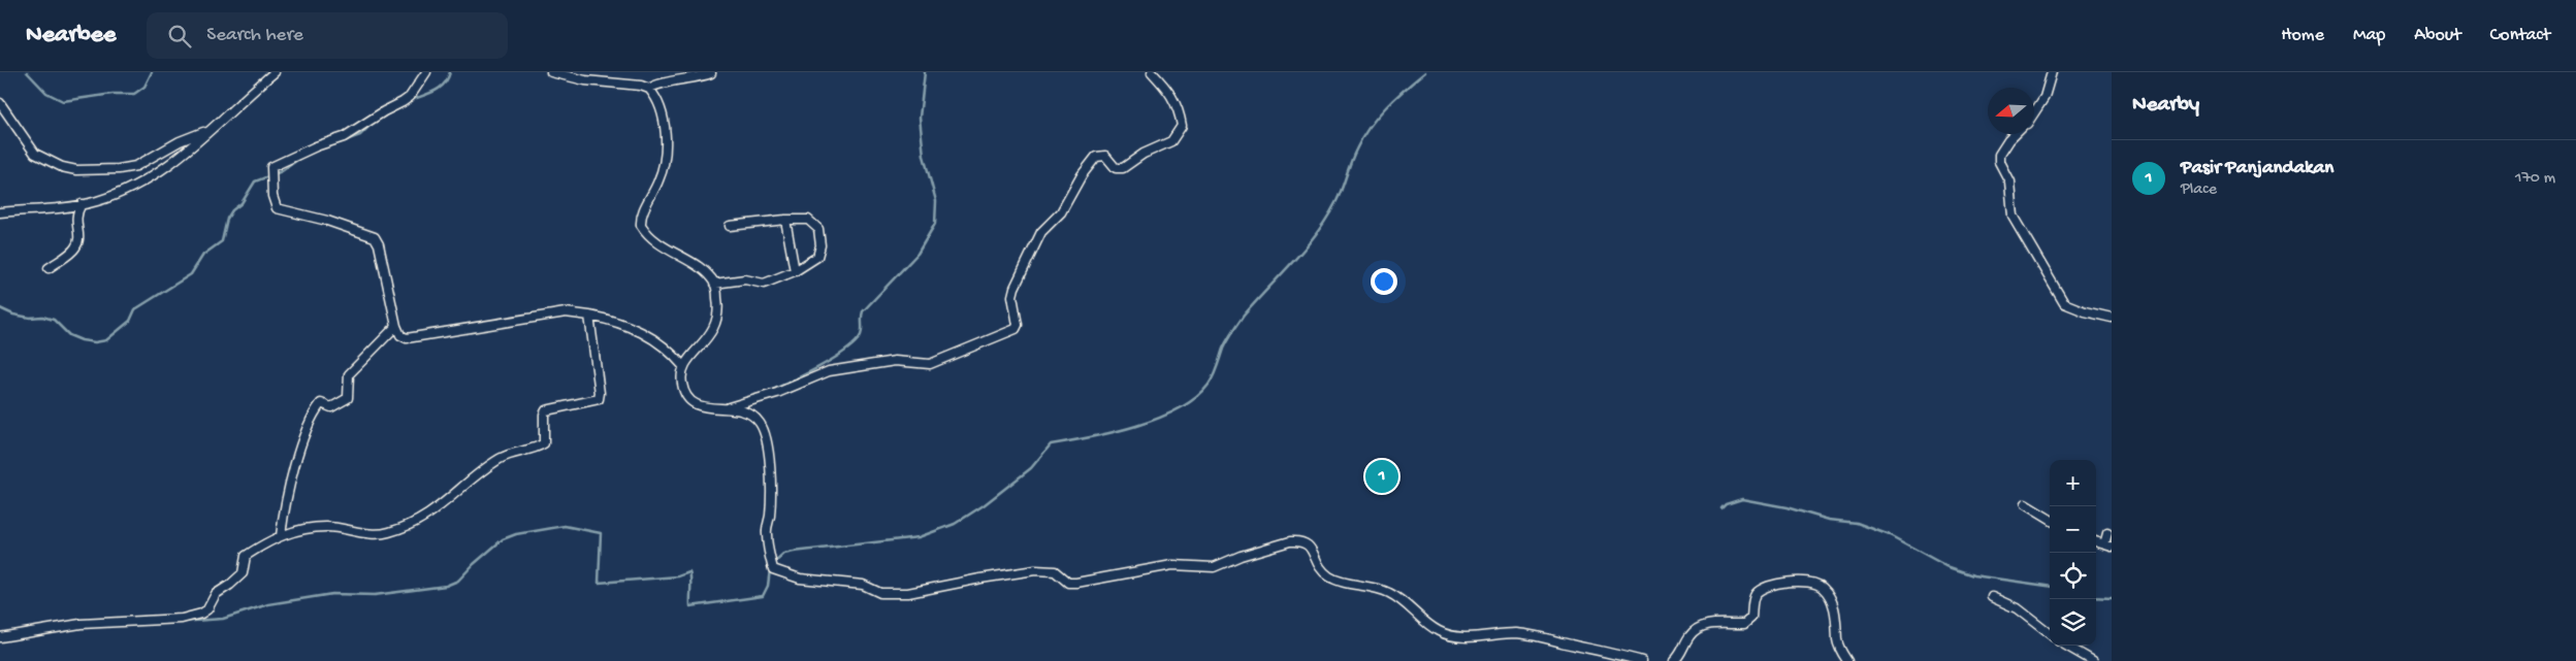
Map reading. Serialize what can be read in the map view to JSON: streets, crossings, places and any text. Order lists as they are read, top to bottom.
{
  "north": "left",
  "page": {
    "header": "Nearbee",
    "search": "Search here",
    "nav": [
      "Home",
      "Map",
      "About",
      "Contact"
    ],
    "heading": "Nearby",
    "list": [
      {
        "mark": "1",
        "name": "Pasir Panjandakan",
        "note": "Place",
        "value": "170 m"
      }
    ],
    "pins": "1",
    "map_buttons": ["+", "−"]
  }
}
